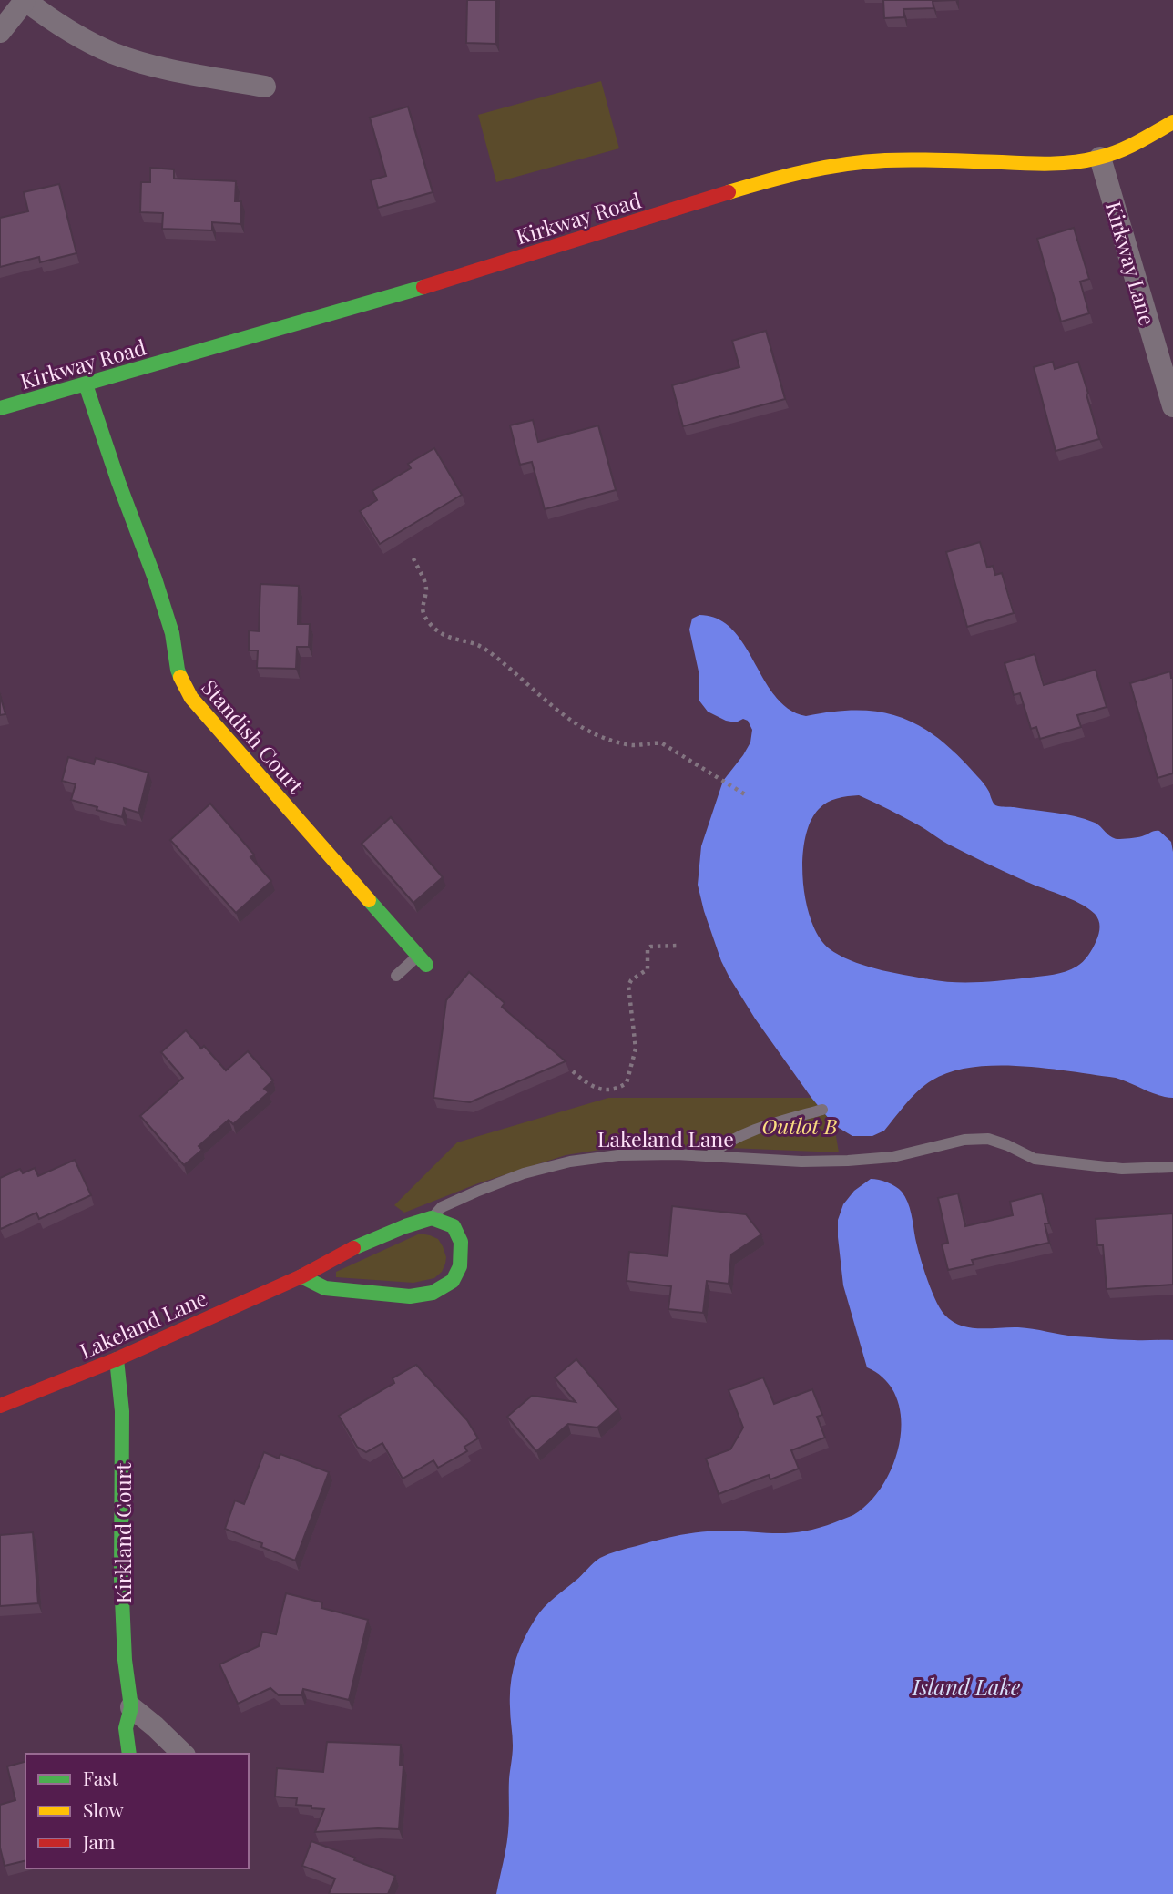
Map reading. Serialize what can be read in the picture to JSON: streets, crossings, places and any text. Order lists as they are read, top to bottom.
{
  "streets": {
    "street": [
      "Kirkway Road",
      "Kirkway Lane",
      "Standish Court",
      "Lakeland Lane",
      "Kirkland Court"
    ]
  },
  "crossings": [
    ["Kirkway Road", "Kirkway Lane"],
    ["Kirkway Road", "Standish Court"],
    ["Lakeland Lane", "Kirkland Court"]
  ],
  "water": ["Island Lake"],
  "parks": ["Outlot B"],
  "legend": ["Fast", "Slow", "Jam"]
}
